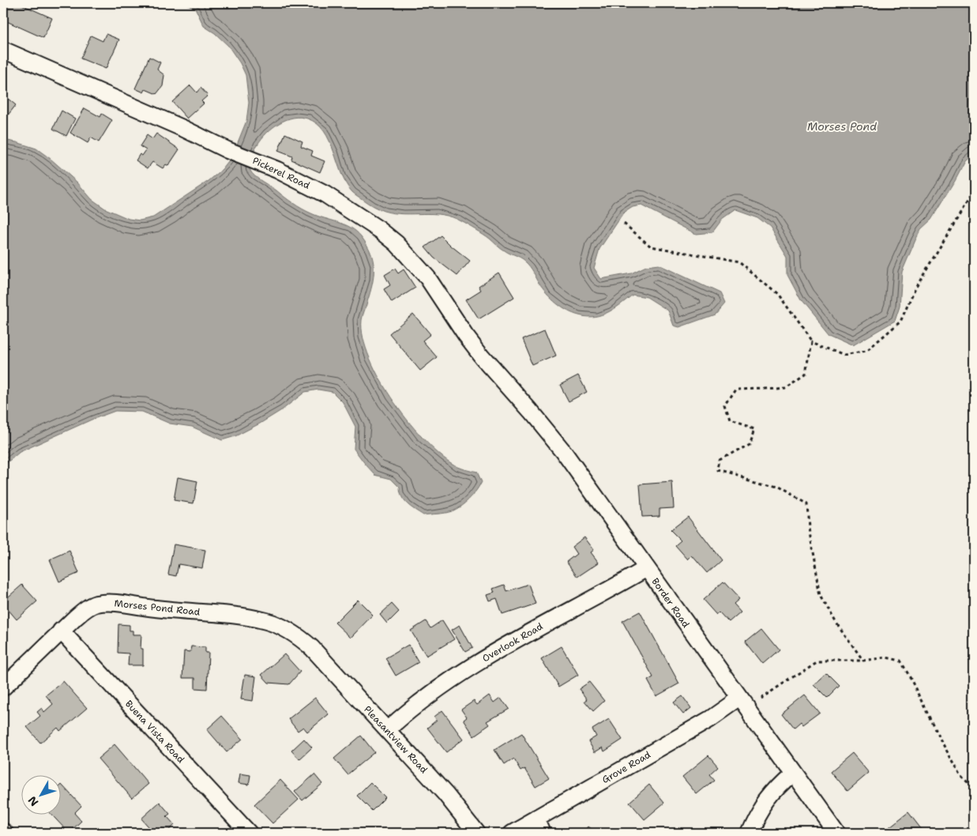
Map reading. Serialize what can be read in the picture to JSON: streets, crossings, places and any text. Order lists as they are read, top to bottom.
{
  "streets": {
    "street": [
      "Pickerel Road",
      "Border Road",
      "Morses Pond Road",
      "Overlook Road",
      "Buena Vista Road",
      "Pleasantview Road",
      "Grove Road"
    ]
  },
  "crossings": [
    ["Pickerel Road", "Border Road"],
    ["Border Road", "Overlook Road"],
    ["Border Road", "Grove Road"],
    ["Morses Pond Road", "Buena Vista Road"],
    ["Morses Pond Road", "Pleasantview Road"],
    ["Overlook Road", "Pleasantview Road"]
  ],
  "water": ["Morses Pond"],
  "north": "bottom left"
}
